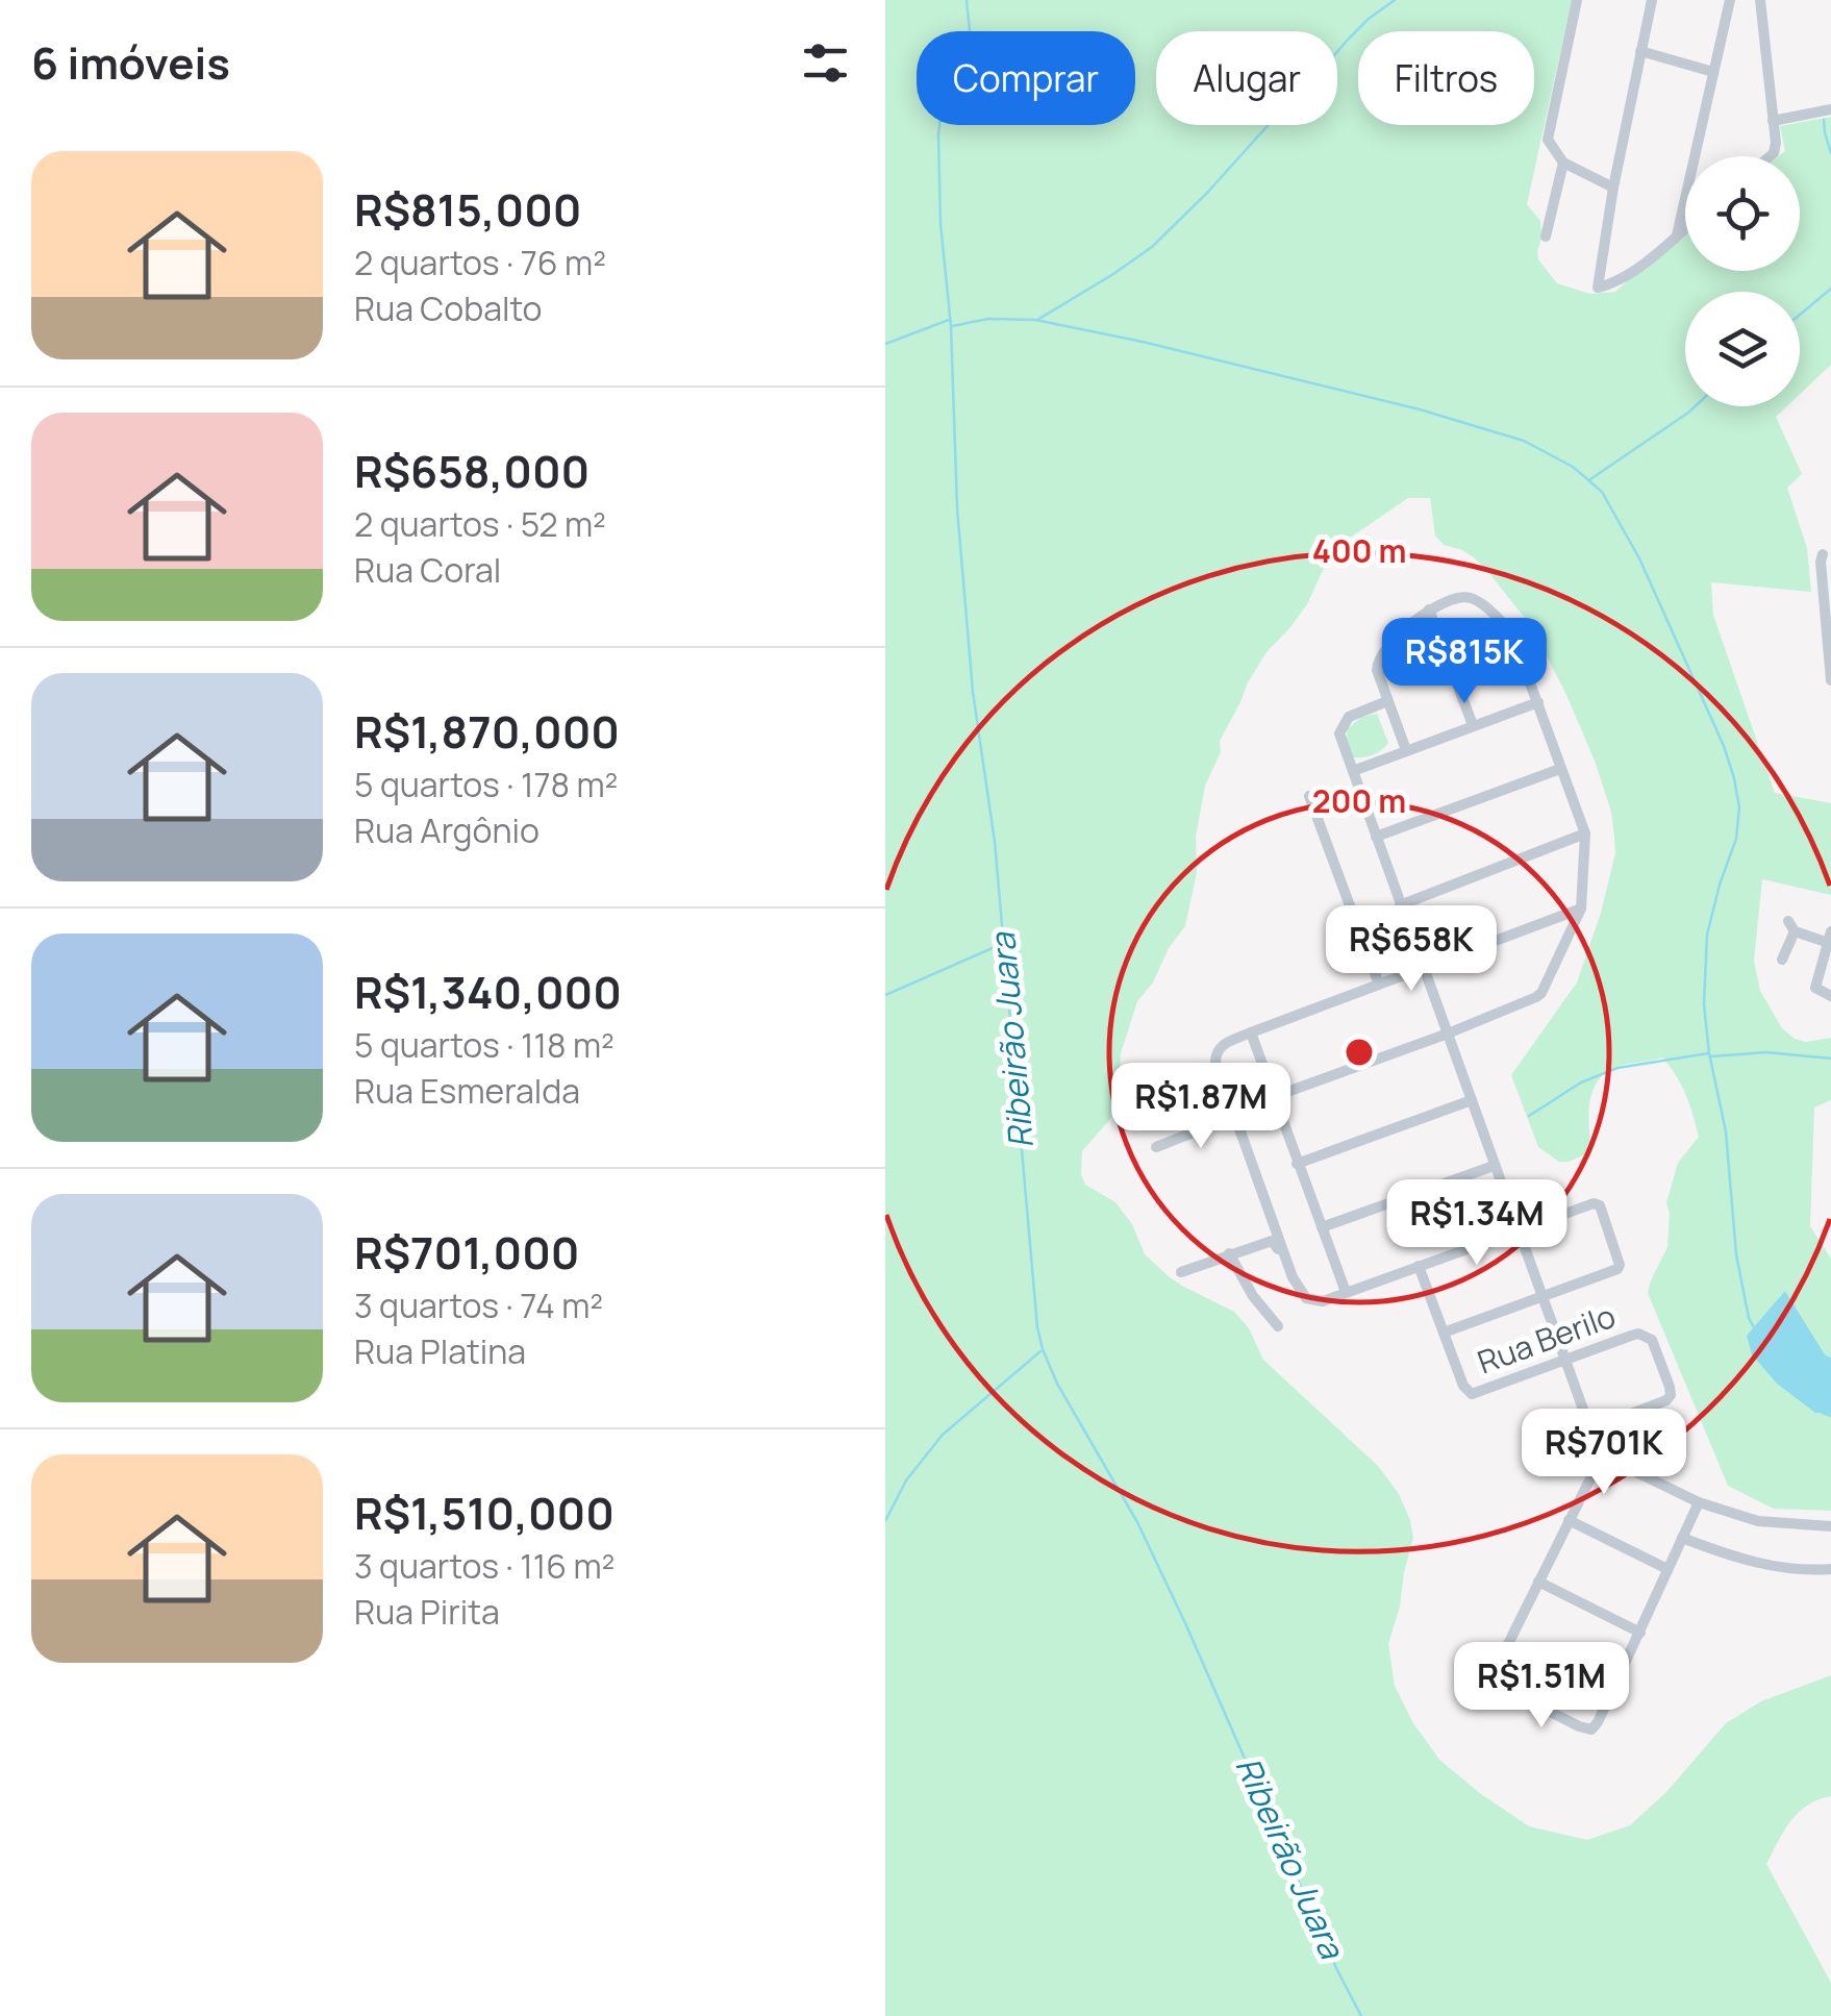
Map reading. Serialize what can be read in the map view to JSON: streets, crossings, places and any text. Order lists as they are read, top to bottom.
{
  "streets": {
    "street": ["Rua Berilo"]
  },
  "water": ["Ribeirão Juara"],
  "page": {
    "heading": "6 imóveis",
    "chip": ["Comprar", "Alugar", "Filtros"],
    "list": [
      {
        "name": "R$815,000",
        "note": "2 quartos · 76 m² · Rua Cobalto"
      },
      {
        "name": "R$658,000",
        "note": "2 quartos · 52 m² · Rua Coral"
      },
      {
        "name": "R$1,870,000",
        "note": "5 quartos · 178 m² · Rua Argônio"
      },
      {
        "name": "R$1,340,000",
        "note": "5 quartos · 118 m² · Rua Esmeralda"
      },
      {
        "name": "R$701,000",
        "note": "3 quartos · 74 m² · Rua Platina"
      },
      {
        "name": "R$1,510,000",
        "note": "3 quartos · 116 m² · Rua Pirita"
      }
    ],
    "price": [
      "R$815K",
      "R$658K",
      "R$1.87M",
      "R$1.34M",
      "R$701K",
      "R$1.51M"
    ]
  },
  "rings": ["400 m", "200 m"]
}
